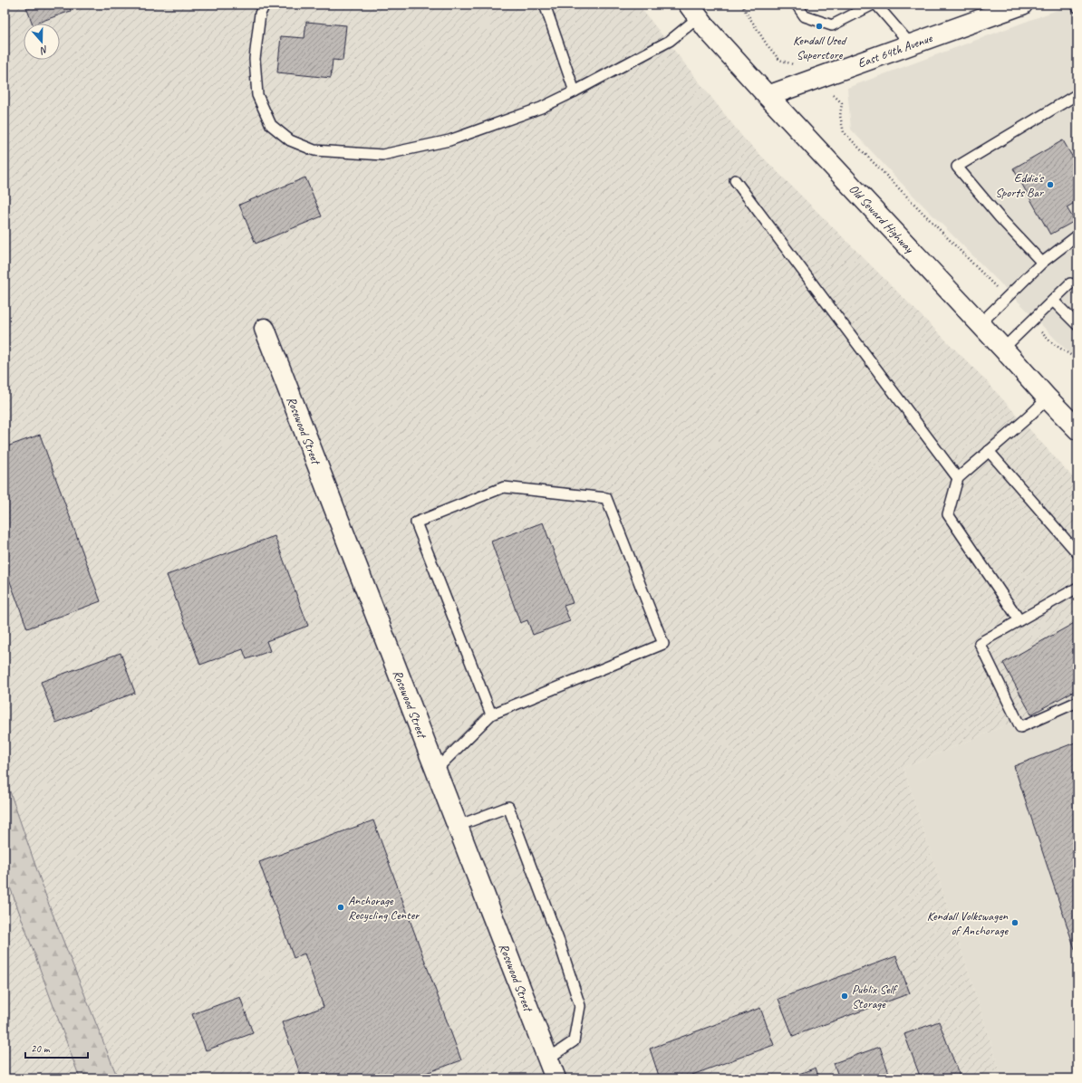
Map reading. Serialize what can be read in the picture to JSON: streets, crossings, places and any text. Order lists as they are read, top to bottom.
{
  "streets": {
    "street": ["East 64th Avenue", "Old Seward Highway", "Rosewood Street"]
  },
  "crossings": [
    ["East 64th Avenue", "Old Seward Highway"]
  ],
  "places": [
    "Kendall Used Superstore",
    "Eddie's Sports Bar",
    "Anchorage Recycling Center",
    "Kendall Volkswagen of Anchorage",
    "Publix Self Storage"
  ],
  "scale_bar": "20 m",
  "north": "bottom"
}
